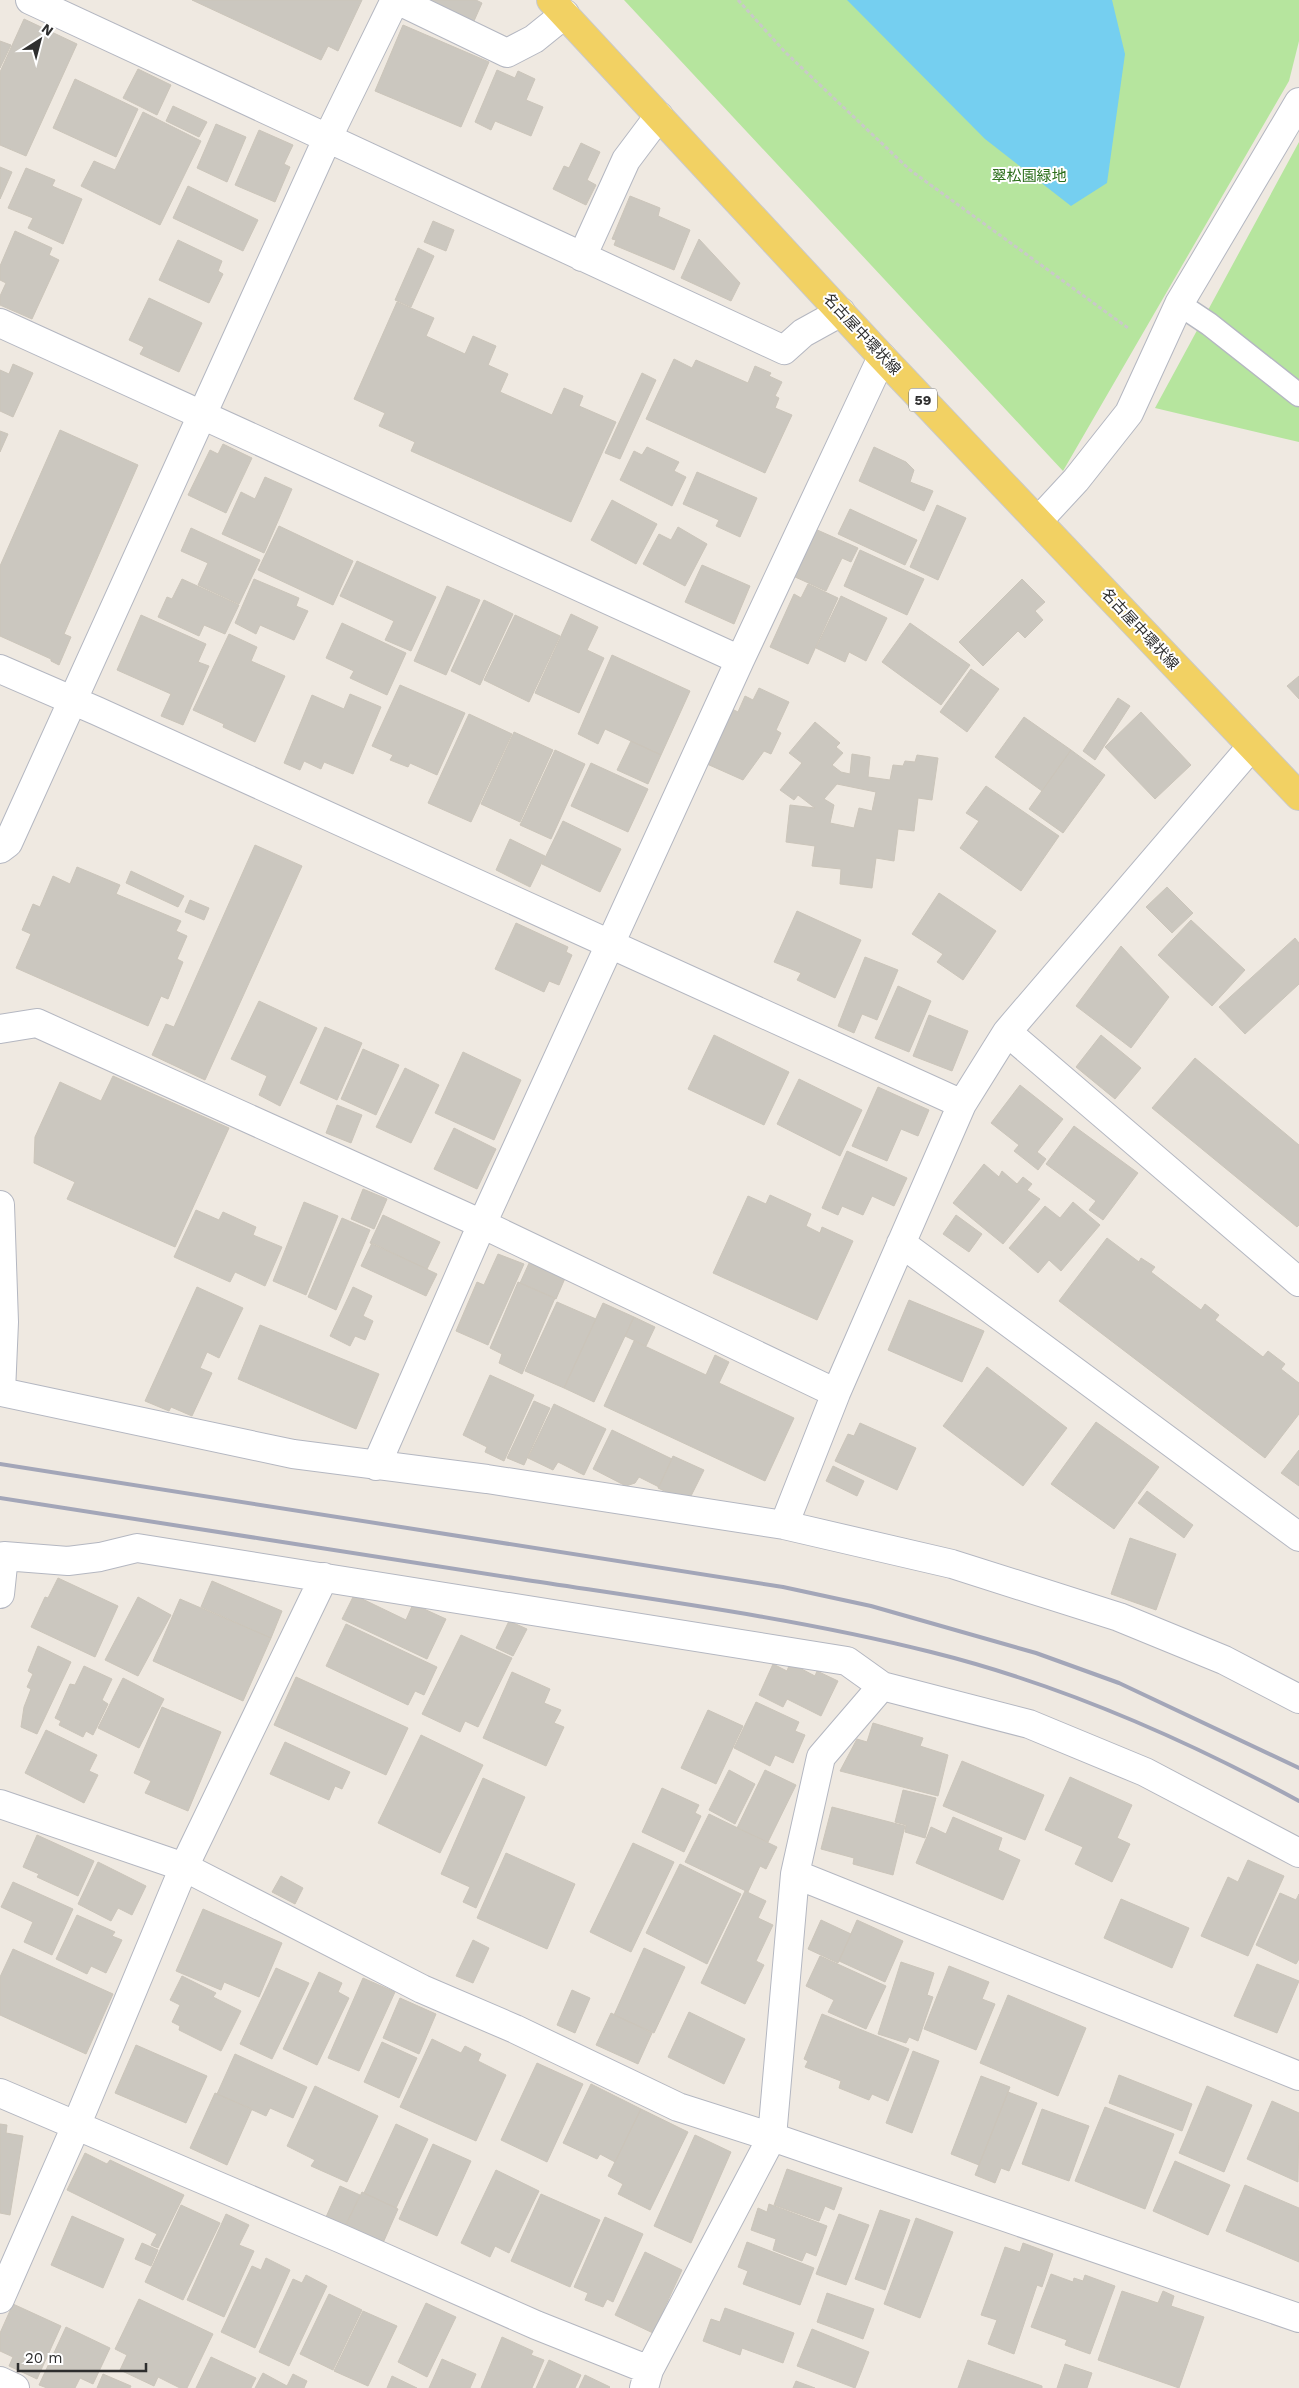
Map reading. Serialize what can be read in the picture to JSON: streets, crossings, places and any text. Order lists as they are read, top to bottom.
{
  "streets": {
    "main road": ["名古屋中環状線", "59"]
  },
  "parks": ["翠松園緑地"],
  "scale_bar": "20 m",
  "north": "top right"
}
